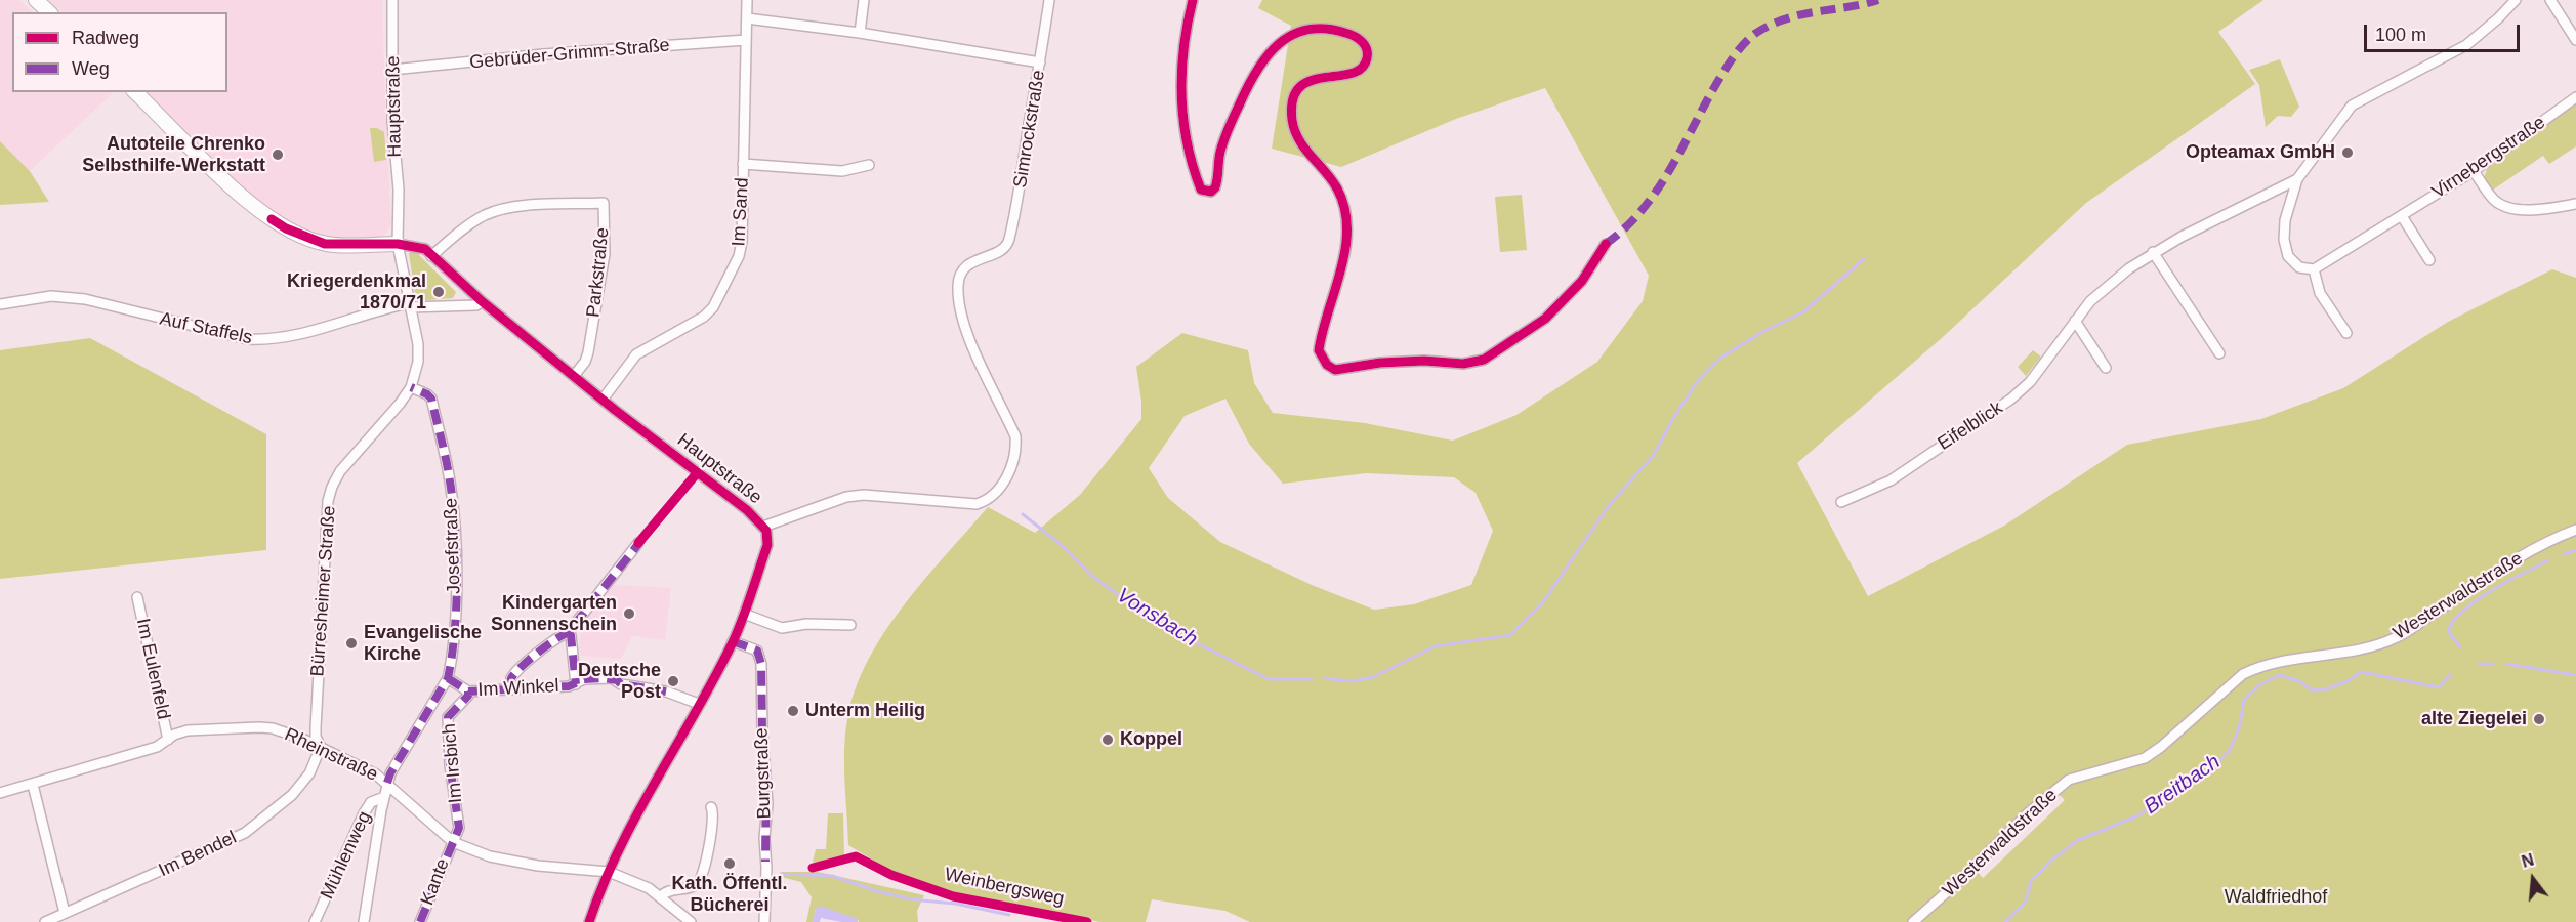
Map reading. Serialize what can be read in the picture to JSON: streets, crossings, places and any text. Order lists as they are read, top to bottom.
{
  "streets": {
    "street": [
      "Gebrüder-Grimm-Straße",
      "Hauptstraße",
      "Simrockstraße",
      "Virnebergstraße",
      "Im Sand",
      "Parkstraße",
      "Auf Staffels",
      "Eifelblick",
      "Josefstraße",
      "Bürresheimer Straße",
      "Westerwaldstraße",
      "Im Eulenfeld",
      "Im Winkel",
      "Rheinstraße",
      "Im Irsbich",
      "Burgstraße",
      "Im Bendel",
      "Mühlenweg",
      "Kante"
    ],
    "cycle path": ["Weinbergsweg"]
  },
  "crossings": [
    ["Gebrüder-Grimm-Straße", "Hauptstraße"],
    ["Gebrüder-Grimm-Straße", "Im Sand"],
    ["Hauptstraße", "Simrockstraße"],
    ["Hauptstraße", "Im Sand"],
    ["Hauptstraße", "Parkstraße"],
    ["Hauptstraße", "Auf Staffels"],
    ["Hauptstraße", "Bürresheimer Straße"],
    ["Hauptstraße", "Im Winkel"],
    ["Hauptstraße", "Rheinstraße"],
    ["Hauptstraße", "Burgstraße"],
    ["Auf Staffels", "Bürresheimer Straße"],
    ["Josefstraße", "Bürresheimer Straße"],
    ["Josefstraße", "Im Winkel"],
    ["Josefstraße", "Rheinstraße"],
    ["Josefstraße", "Mühlenweg"],
    ["Bürresheimer Straße", "Rheinstraße"],
    ["Bürresheimer Straße", "Im Bendel"],
    ["Im Eulenfeld", "Rheinstraße"],
    ["Im Winkel", "Im Irsbich"],
    ["Rheinstraße", "Im Irsbich"],
    ["Rheinstraße", "Im Bendel"],
    ["Rheinstraße", "Kante"],
    ["Im Irsbich", "Kante"]
  ],
  "water": ["Vonsbach", "Breitbach"],
  "parks": ["Waldfriedhof"],
  "places": [
    "Opteamax GmbH",
    "Autoteile Chrenko Selbsthilfe-Werkstatt",
    "Kriegerdenkmal 1870/71",
    "Kindergarten Sonnenschein",
    "Evangelische Kirche",
    "Deutsche Post",
    "Unterm Heilig",
    "alte Ziegelei",
    "Koppel",
    "Kath. Öffentl. Bücherei"
  ],
  "legend": ["Radweg", "Weg"],
  "scale_bar": "100 m",
  "north": "top"
}
